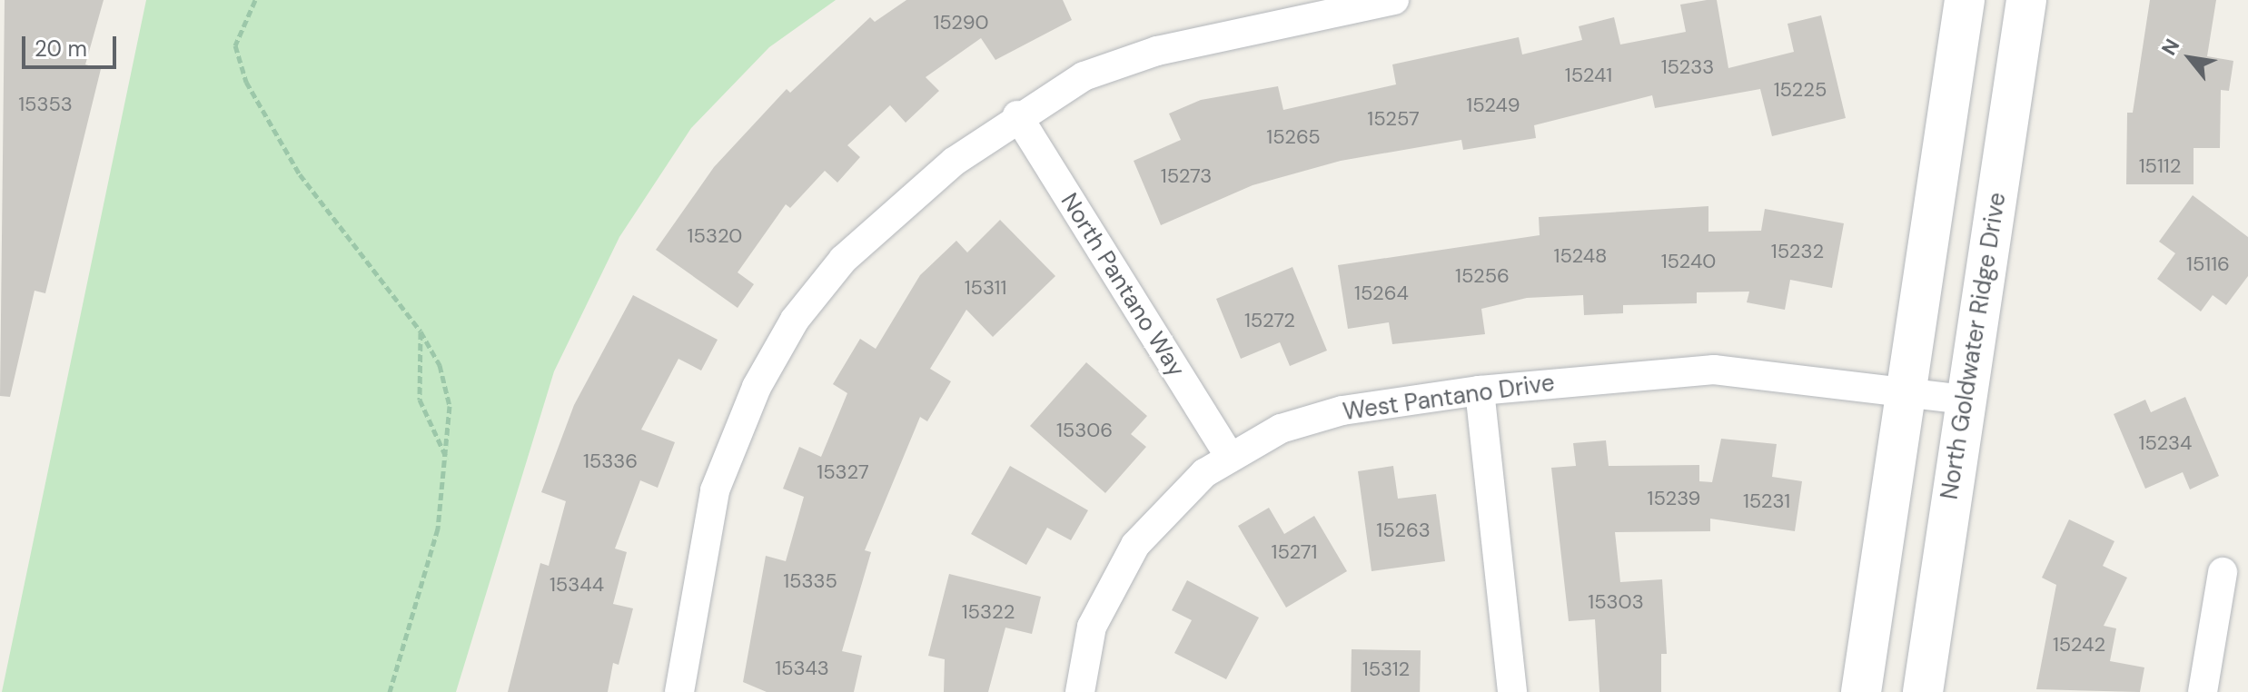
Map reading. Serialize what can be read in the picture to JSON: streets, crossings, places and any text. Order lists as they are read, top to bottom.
{
  "streets": {
    "street": ["North Pantano Way", "North Goldwater Ridge Drive", "West Pantano Drive"]
  },
  "crossings": [
    ["North Pantano Way", "West Pantano Drive"],
    ["North Goldwater Ridge Drive", "West Pantano Drive"]
  ],
  "house_numbers": [
    "15290",
    "15233",
    "15241",
    "15225",
    "15353",
    "15249",
    "15257",
    "15265",
    "15112",
    "15273",
    "15320",
    "15232",
    "15248",
    "15240",
    "15116",
    "15256",
    "15311",
    "15264",
    "15272",
    "15306",
    "15234",
    "15336",
    "15327",
    "15239",
    "15231",
    "15263",
    "15271",
    "15335",
    "15344",
    "15303",
    "15322",
    "15242",
    "15343",
    "15312"
  ],
  "scale_bar": "20 m",
  "north": "top left"
}
